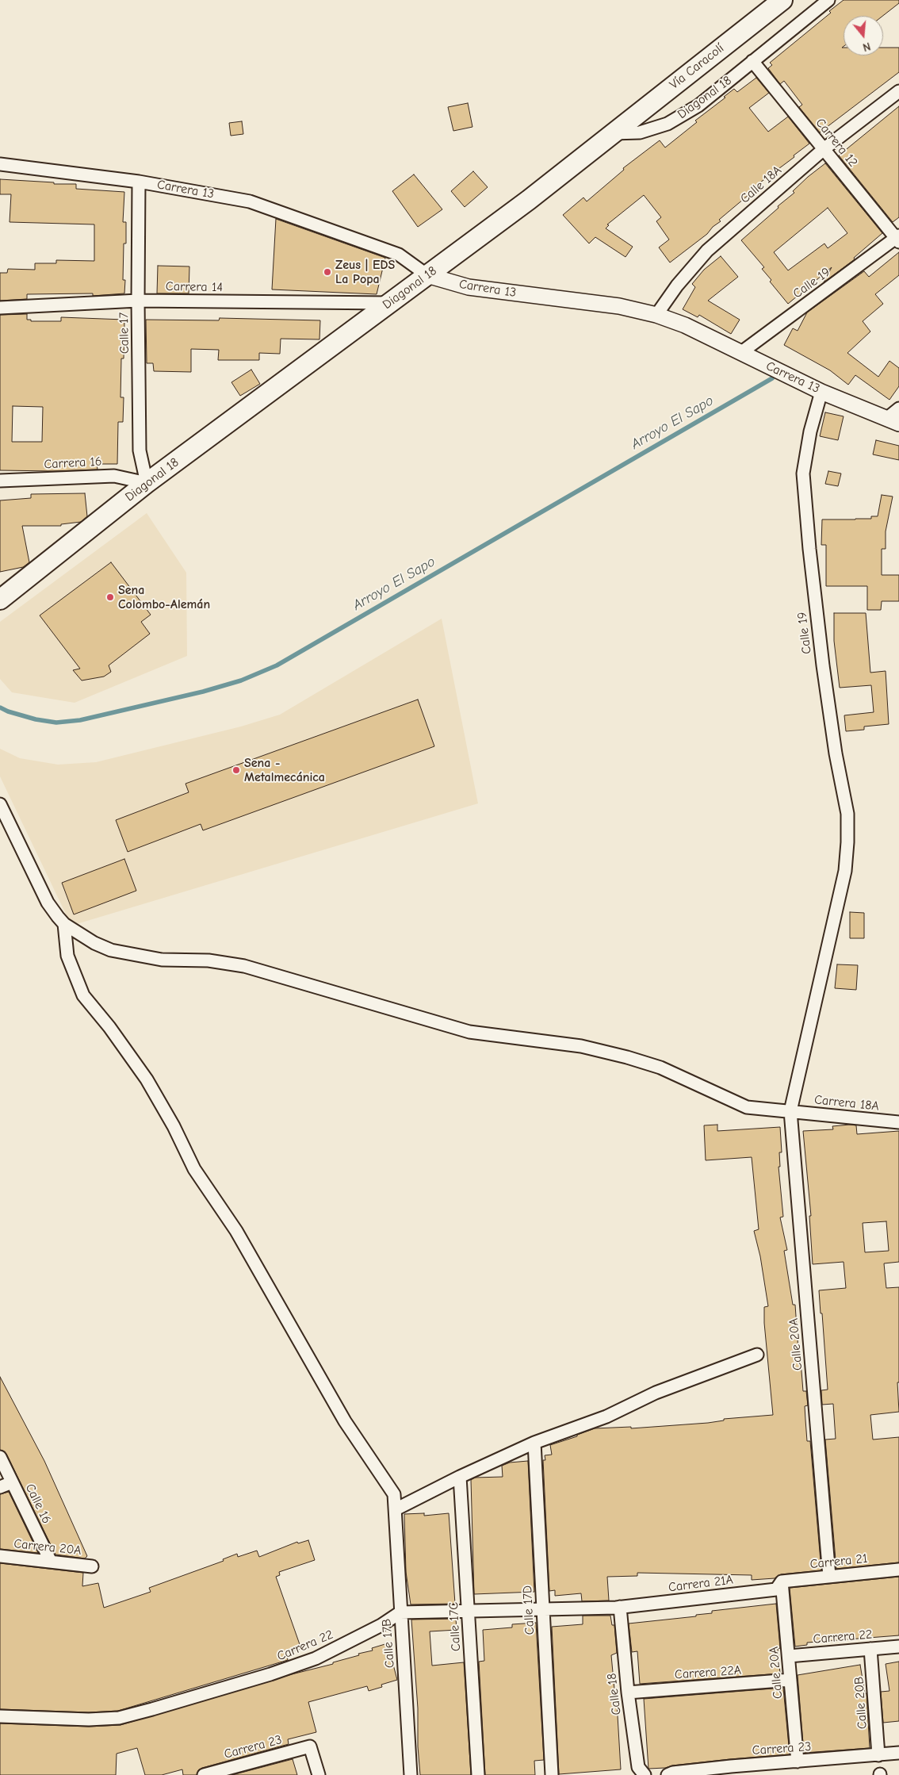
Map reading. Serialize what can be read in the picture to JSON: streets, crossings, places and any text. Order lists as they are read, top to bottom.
{
  "streets": {
    "main road": ["Vía Caracolí", "Diagonal 18"],
    "street": [
      "Carrera 12",
      "Calle 18A",
      "Carrera 13",
      "Calle 19",
      "Carrera 14",
      "Calle 17",
      "Carrera 16",
      "Carrera 18A",
      "Calle 20A",
      "Calle 16",
      "Carrera 20A",
      "Carrera 21",
      "Carrera 21A",
      "Calle 17D",
      "Calle 17C",
      "Carrera 22",
      "Calle 17B",
      "Carrera 22A",
      "Calle 18",
      "Calle 20B",
      "Carrera 23"
    ]
  },
  "crossings": [
    ["Vía Caracolí", "Diagonal 18"],
    ["Diagonal 18", "Carrera 12"],
    ["Diagonal 18", "Carrera 13"],
    ["Diagonal 18", "Carrera 14"],
    ["Diagonal 18", "Calle 17"],
    ["Diagonal 18", "Carrera 16"],
    ["Carrera 12", "Calle 18A"],
    ["Carrera 12", "Calle 19"],
    ["Calle 18A", "Carrera 13"],
    ["Carrera 13", "Calle 19"],
    ["Carrera 13", "Calle 17"],
    ["Calle 19", "Carrera 18A"],
    ["Calle 19", "Calle 20A"],
    ["Carrera 14", "Calle 17"],
    ["Calle 17", "Carrera 16"],
    ["Carrera 18A", "Calle 20A"],
    ["Carrera 18A", "Calle 17B"],
    ["Calle 20A", "Carrera 21"],
    ["Calle 20A", "Carrera 21A"],
    ["Calle 20A", "Carrera 22"],
    ["Calle 20A", "Carrera 22A"],
    ["Calle 20A", "Carrera 23"],
    ["Calle 16", "Carrera 20A"],
    ["Carrera 21", "Carrera 21A"],
    ["Carrera 21A", "Carrera 22"],
    ["Carrera 21A", "Calle 18"],
    ["Calle 17D", "Carrera 22"],
    ["Calle 17C", "Carrera 22"],
    ["Carrera 22", "Calle 17B"],
    ["Carrera 22", "Calle 18"],
    ["Carrera 22", "Calle 20B"],
    ["Carrera 22A", "Calle 18"],
    ["Calle 20B", "Carrera 23"]
  ],
  "water": ["Arroyo El Sapo"],
  "places": ["Zeus | EDS La Popa", "Sena Colombo-Alemán", "Sena - Metalmecánica"],
  "north": "bottom"
}
